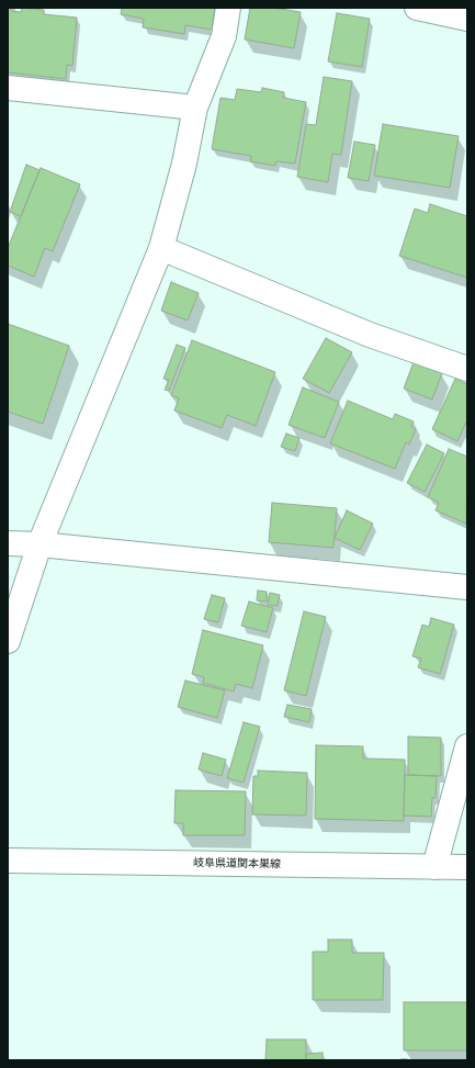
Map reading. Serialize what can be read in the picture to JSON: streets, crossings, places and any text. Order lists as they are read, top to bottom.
{
  "streets": {
    "street": ["岐阜県道関本巣線"]
  }
}
